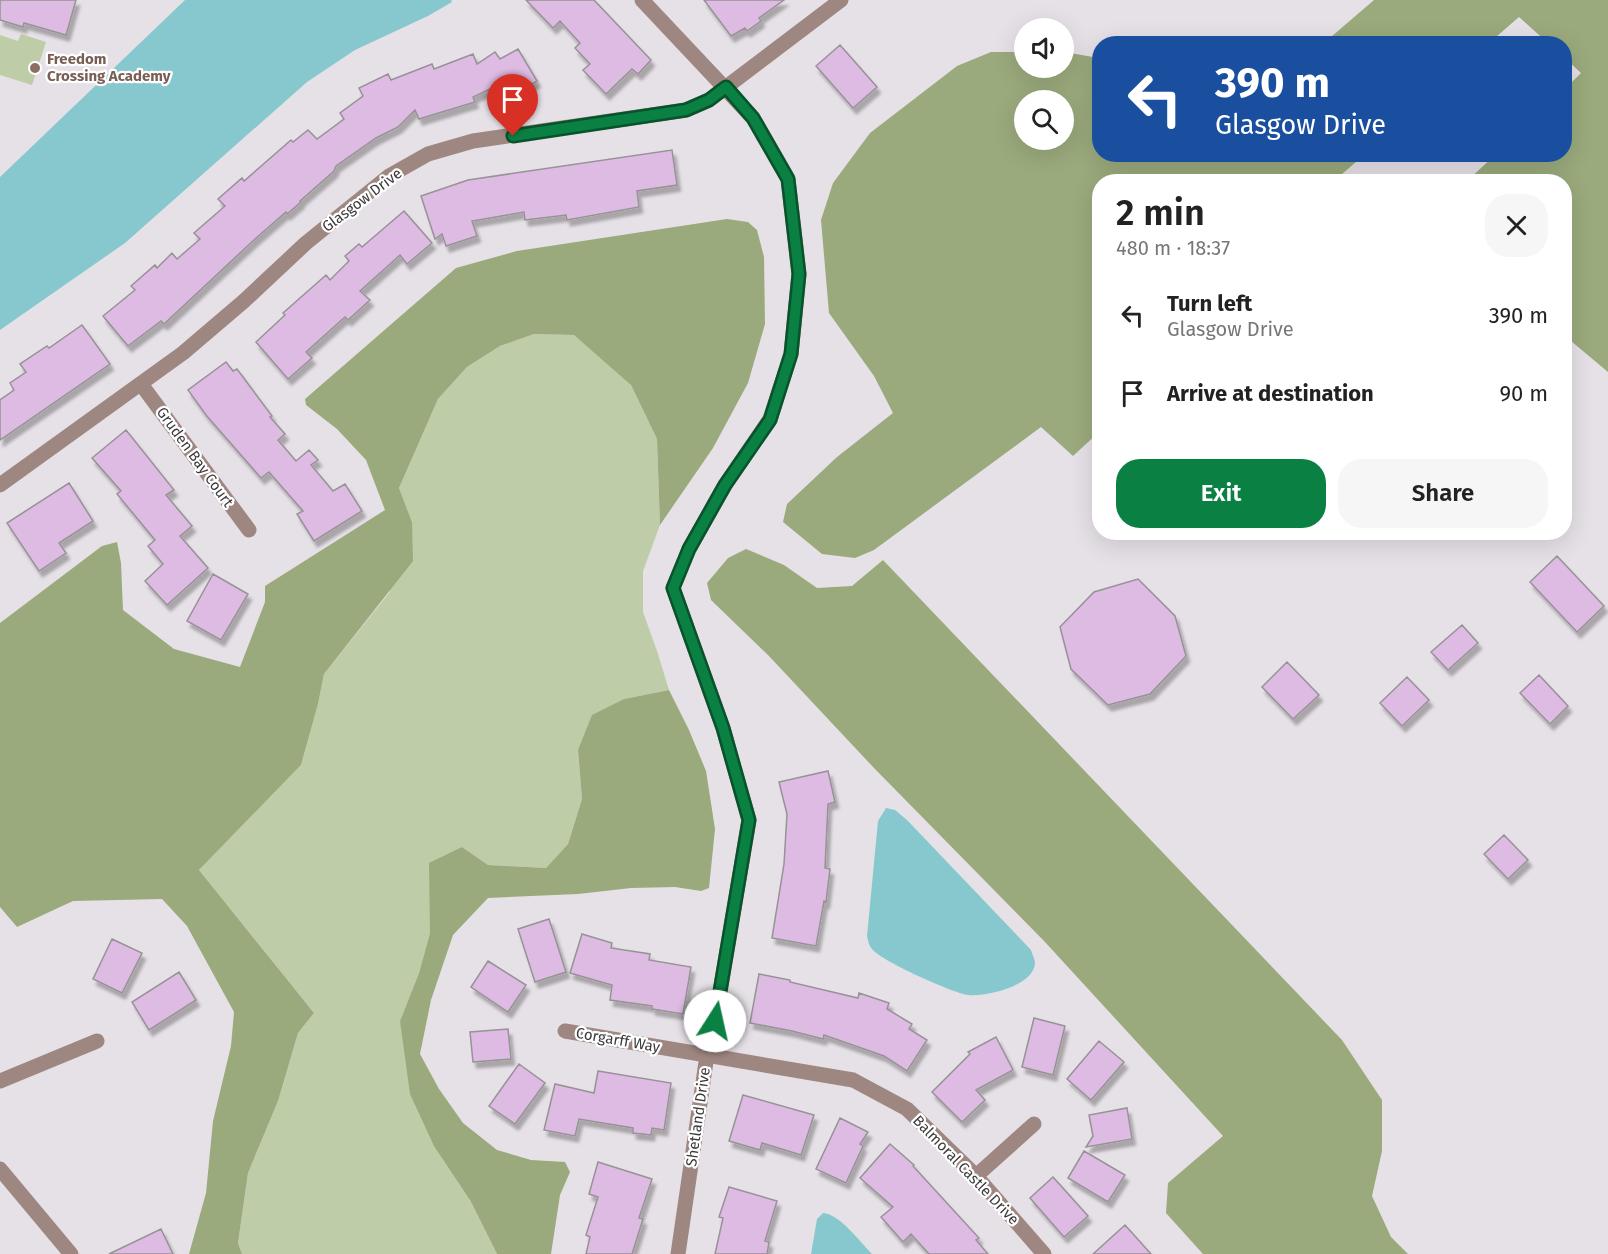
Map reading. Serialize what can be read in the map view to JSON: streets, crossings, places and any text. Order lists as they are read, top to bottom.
{
  "streets": {
    "street": [
      "Glasgow Drive",
      "Gruden Bay Court",
      "Corgarff Way",
      "Shetland Drive",
      "Balmoral Castle Drive"
    ]
  },
  "crossings": [
    ["Glasgow Drive", "Gruden Bay Court"],
    ["Glasgow Drive", "Shetland Drive"],
    ["Corgarff Way", "Shetland Drive"],
    ["Corgarff Way", "Balmoral Castle Drive"],
    ["Shetland Drive", "Balmoral Castle Drive"]
  ],
  "places": ["Freedom Crossing Academy"],
  "page": {
    "turn": ["390 m", "Glasgow Drive"],
    "heading": ["2 min", "480 m · 18:37"],
    "list": [
      {
        "name": "Turn left",
        "note": "Glasgow Drive",
        "value": "390 m"
      },
      {
        "name": "Arrive at destination",
        "value": "90 m"
      }
    ],
    "buttons": ["Exit", "Share"]
  }
}
